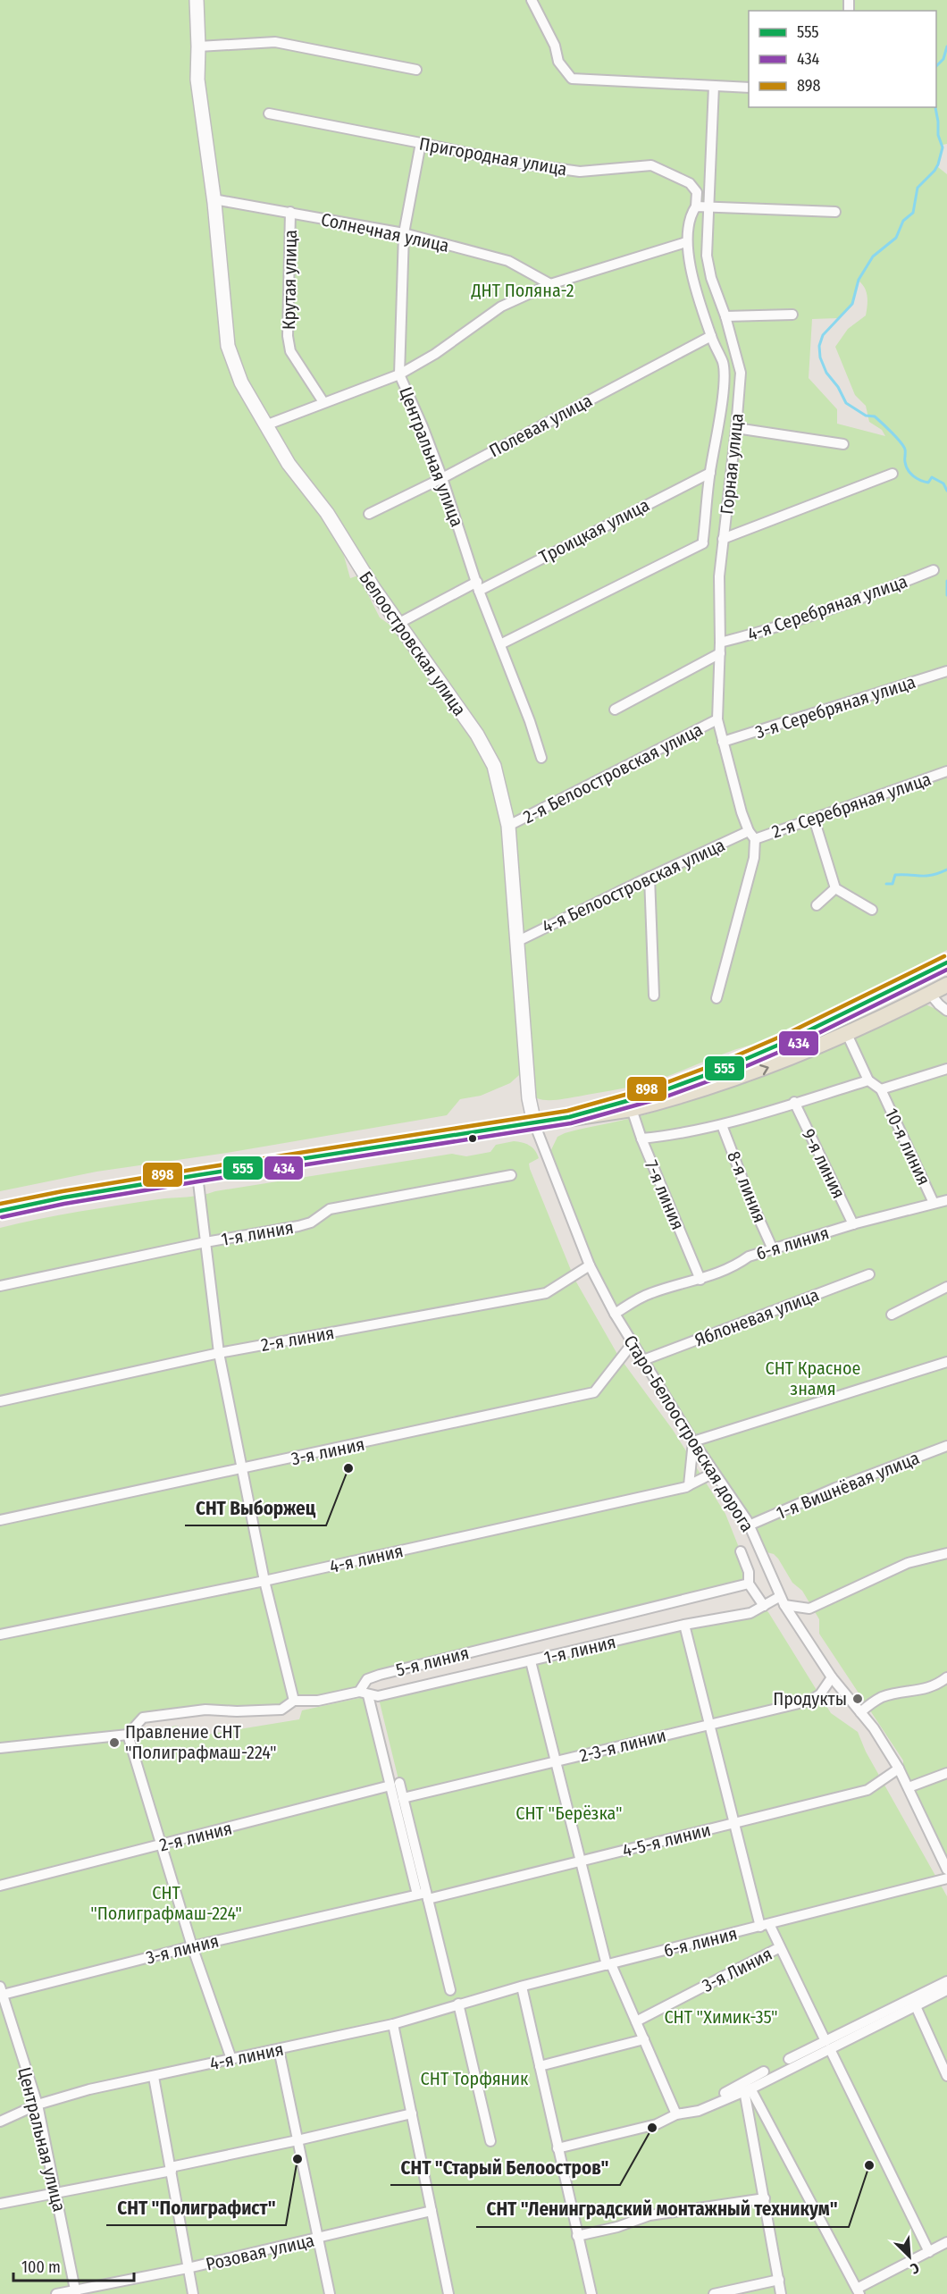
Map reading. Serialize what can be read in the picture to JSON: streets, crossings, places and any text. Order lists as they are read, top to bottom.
{
  "streets": {
    "street": [
      "Пригородная улица",
      "Солнечная улица",
      "Крутая улица",
      "Полевая улица",
      "Центральная улица",
      "Горная улица",
      "Троицкая улица",
      "4-я Серебряная улица",
      "Белоостровская улица",
      "3-я Серебряная улица",
      "2-я Белоостровская улица",
      "2-я Серебряная улица",
      "4-я Белоостровская улица",
      "10-я линия",
      "9-я линия",
      "8-я линия",
      "7-я линия",
      "1-я линия",
      "6-я линия",
      "Яблоневая улица",
      "2-я линия",
      "Старо-Белоостровская дорога",
      "3-я линия",
      "1-я Вишнёвая улица",
      "4-я линия",
      "5-я линия",
      "2-3-я линии",
      "4-5-я линии",
      "3-я Линия",
      "Розовая улица"
    ]
  },
  "crossings": [
    ["Пригородная улица", "Центральная улица"],
    ["Солнечная улица", "Крутая улица"],
    ["Солнечная улица", "Центральная улица"],
    ["Солнечная улица", "Белоостровская улица"],
    ["Полевая улица", "Центральная улица"],
    ["Центральная улица", "Троицкая улица"],
    ["Центральная улица", "3-я линия"],
    ["Центральная улица", "4-я линия"],
    ["Центральная улица", "Розовая улица"],
    ["Горная улица", "4-я Серебряная улица"],
    ["Горная улица", "3-я Серебряная улица"],
    ["Горная улица", "2-я Белоостровская улица"],
    ["Горная улица", "2-я Серебряная улица"],
    ["Горная улица", "4-я Белоостровская улица"],
    ["Троицкая улица", "Белоостровская улица"],
    ["Белоостровская улица", "2-я Белоостровская улица"],
    ["Белоостровская улица", "4-я Белоостровская улица"],
    ["Белоостровская улица", "Старо-Белоостровская дорога"],
    ["2-я Серебряная улица", "4-я Белоостровская улица"],
    ["10-я линия", "6-я линия"],
    ["9-я линия", "6-я линия"],
    ["8-я линия", "6-я линия"],
    ["7-я линия", "6-я линия"],
    ["1-я линия", "Старо-Белоостровская дорога"],
    ["1-я линия", "5-я линия"],
    ["6-я линия", "Старо-Белоостровская дорога"],
    ["6-я линия", "4-я линия"],
    ["Яблоневая улица", "Старо-Белоостровская дорога"],
    ["2-я линия", "Старо-Белоостровская дорога"],
    ["Старо-Белоостровская дорога", "3-я линия"],
    ["Старо-Белоостровская дорога", "1-я Вишнёвая улица"],
    ["Старо-Белоостровская дорога", "4-я линия"],
    ["Старо-Белоостровская дорога", "2-3-я линии"],
    ["Старо-Белоостровская дорога", "4-5-я линии"],
    ["3-я линия", "4-5-я линии"]
  ],
  "parks": [
    "ДНТ Поляна-2",
    "СНТ Красное знамя",
    "СНТ \"Берёзка\"",
    "СНТ \"Полиграфмаш-224\"",
    "СНТ \"Химик-35\"",
    "СНТ Торфяник"
  ],
  "places": [
    "СНТ Выборжец",
    "Продукты",
    "Правление СНТ \"Полиграфмаш-224\"",
    "СНТ \"Старый Белоостров\"",
    "СНТ \"Полиграфист\"",
    "СНТ \"Ленинградский монтажный техникум\""
  ],
  "lines": ["transit line 898", "transit line 555", "transit line 434"],
  "legend": ["555", "434", "898"],
  "scale_bar": "100 m",
  "north": "bottom right"
}
